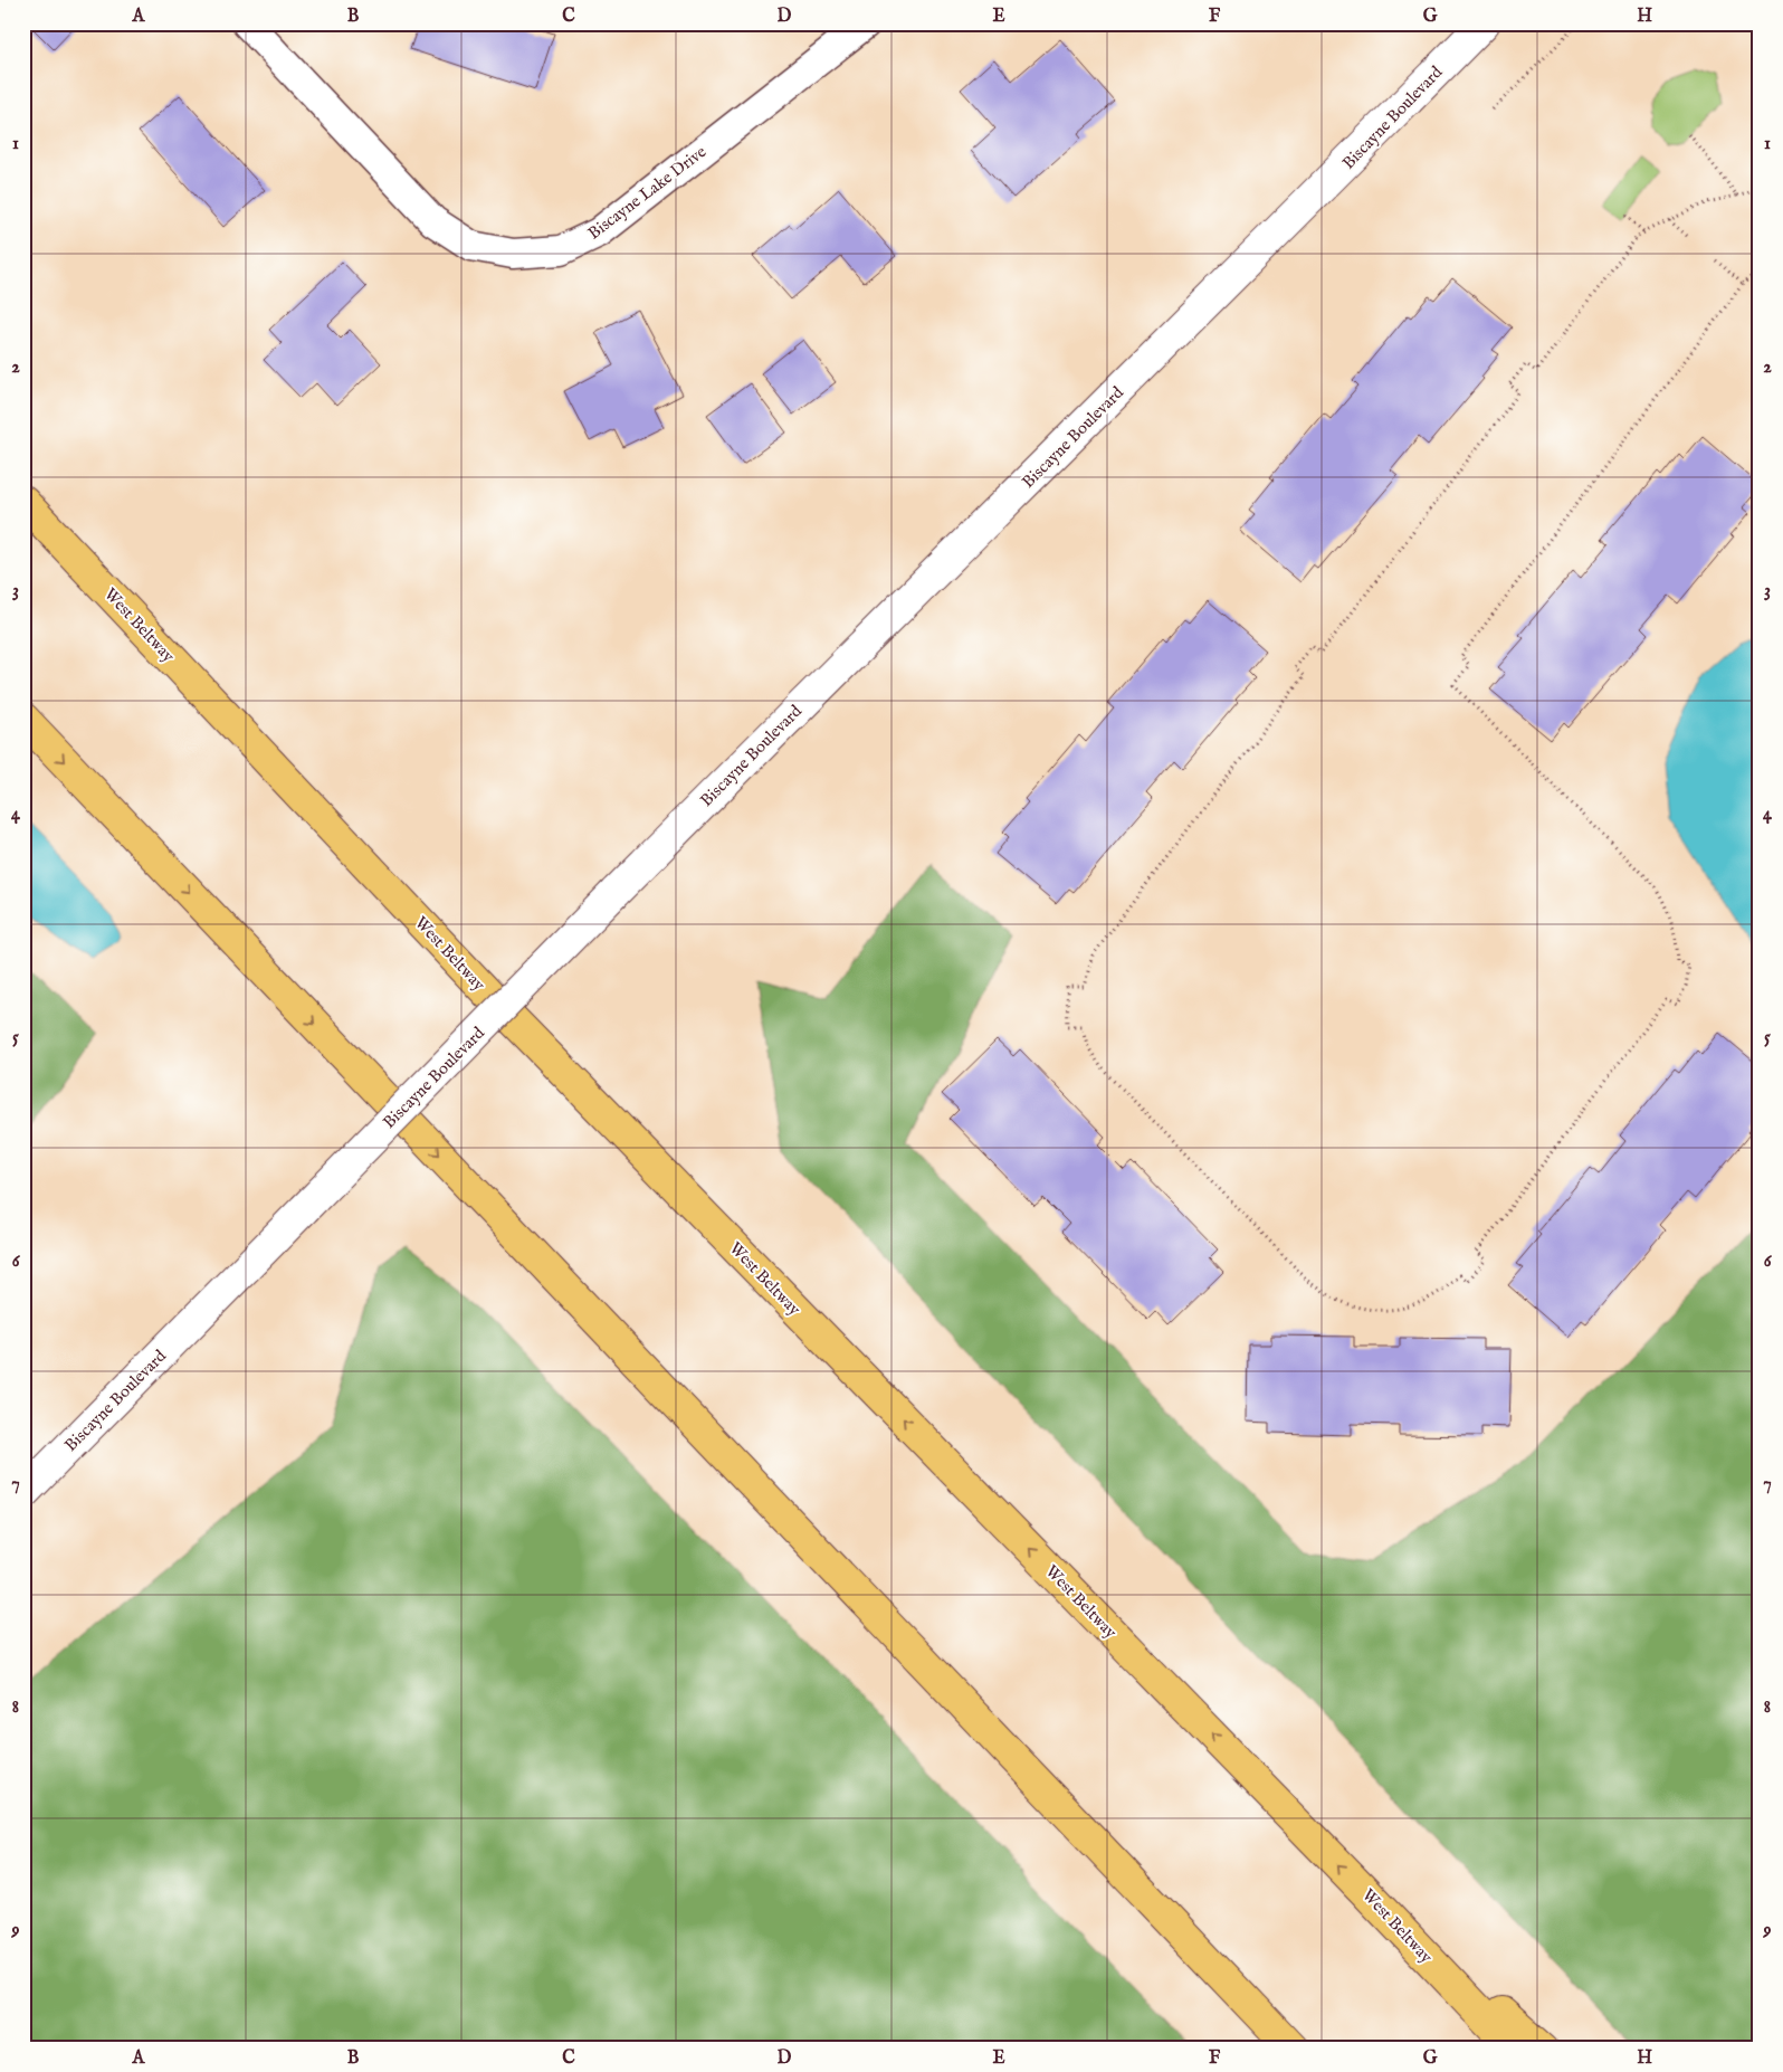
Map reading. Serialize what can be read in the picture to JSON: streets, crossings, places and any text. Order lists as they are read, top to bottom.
{
  "streets": {
    "highway": ["West Beltway"],
    "street": ["Biscayne Boulevard", "Biscayne Lake Drive"]
  },
  "grid": {
    "columns": [
      "A",
      "B",
      "C",
      "D",
      "E",
      "F",
      "G",
      "H"
    ],
    "rows": [
      "1",
      "2",
      "3",
      "4",
      "5",
      "6",
      "7",
      "8",
      "9"
    ]
  }
}
